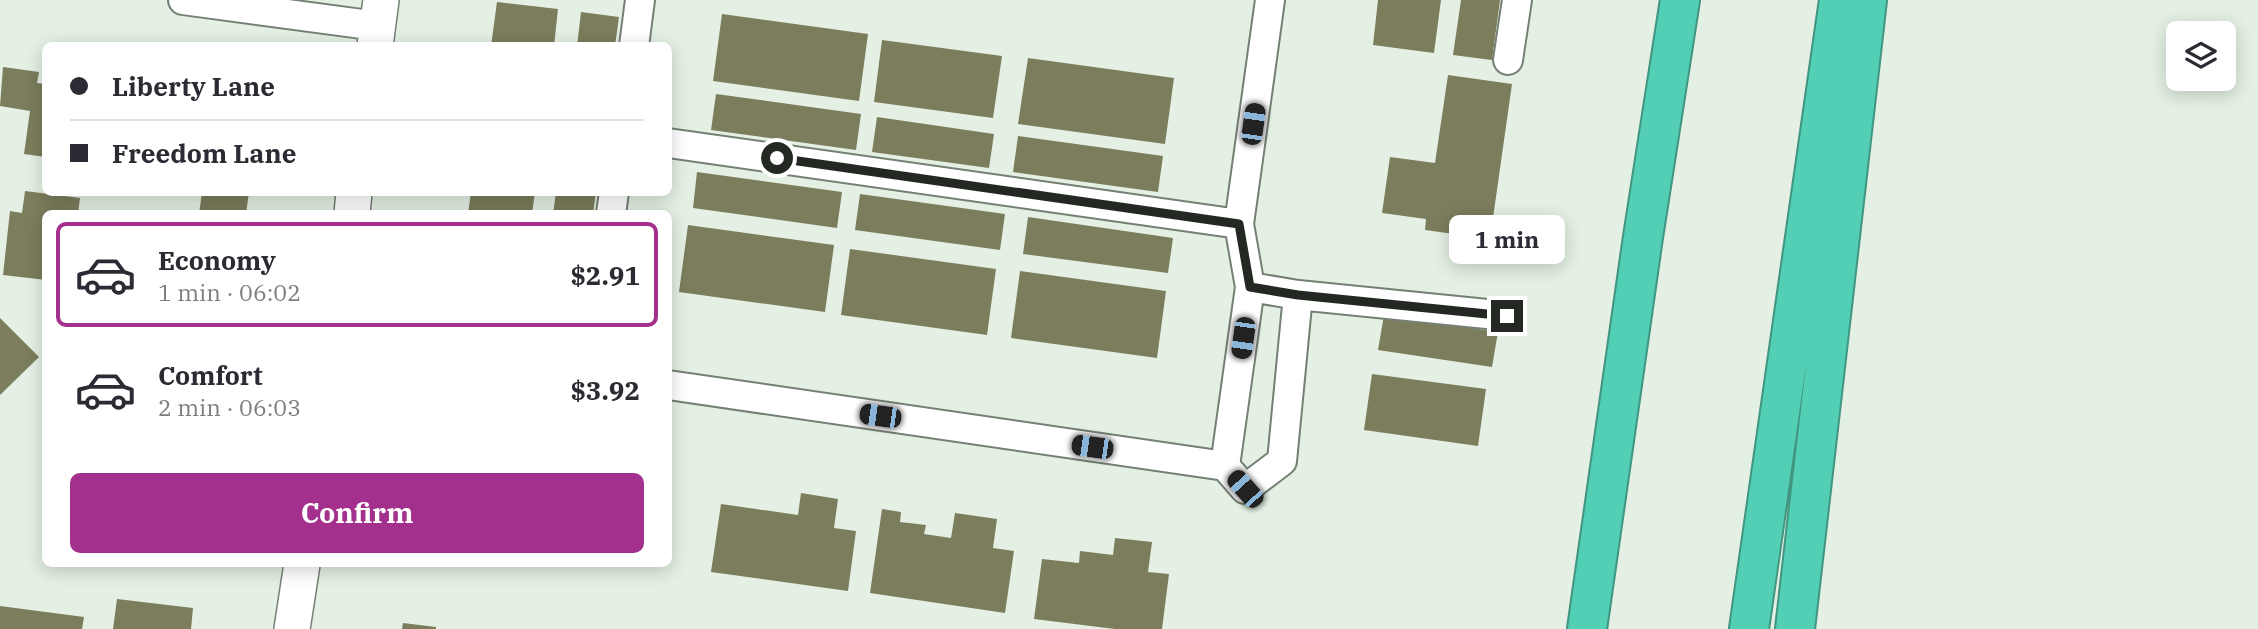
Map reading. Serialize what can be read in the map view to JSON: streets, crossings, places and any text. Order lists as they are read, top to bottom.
{
  "page": {
    "banner": ["Liberty Lane", "Freedom Lane"],
    "bubble": "1 min",
    "list": [
      {
        "name": "Economy",
        "note": "1 min · 06:02",
        "value": "$2.91"
      },
      {
        "name": "Comfort",
        "note": "2 min · 06:03",
        "value": "$3.92"
      }
    ],
    "buttons": "Confirm"
  }
}
